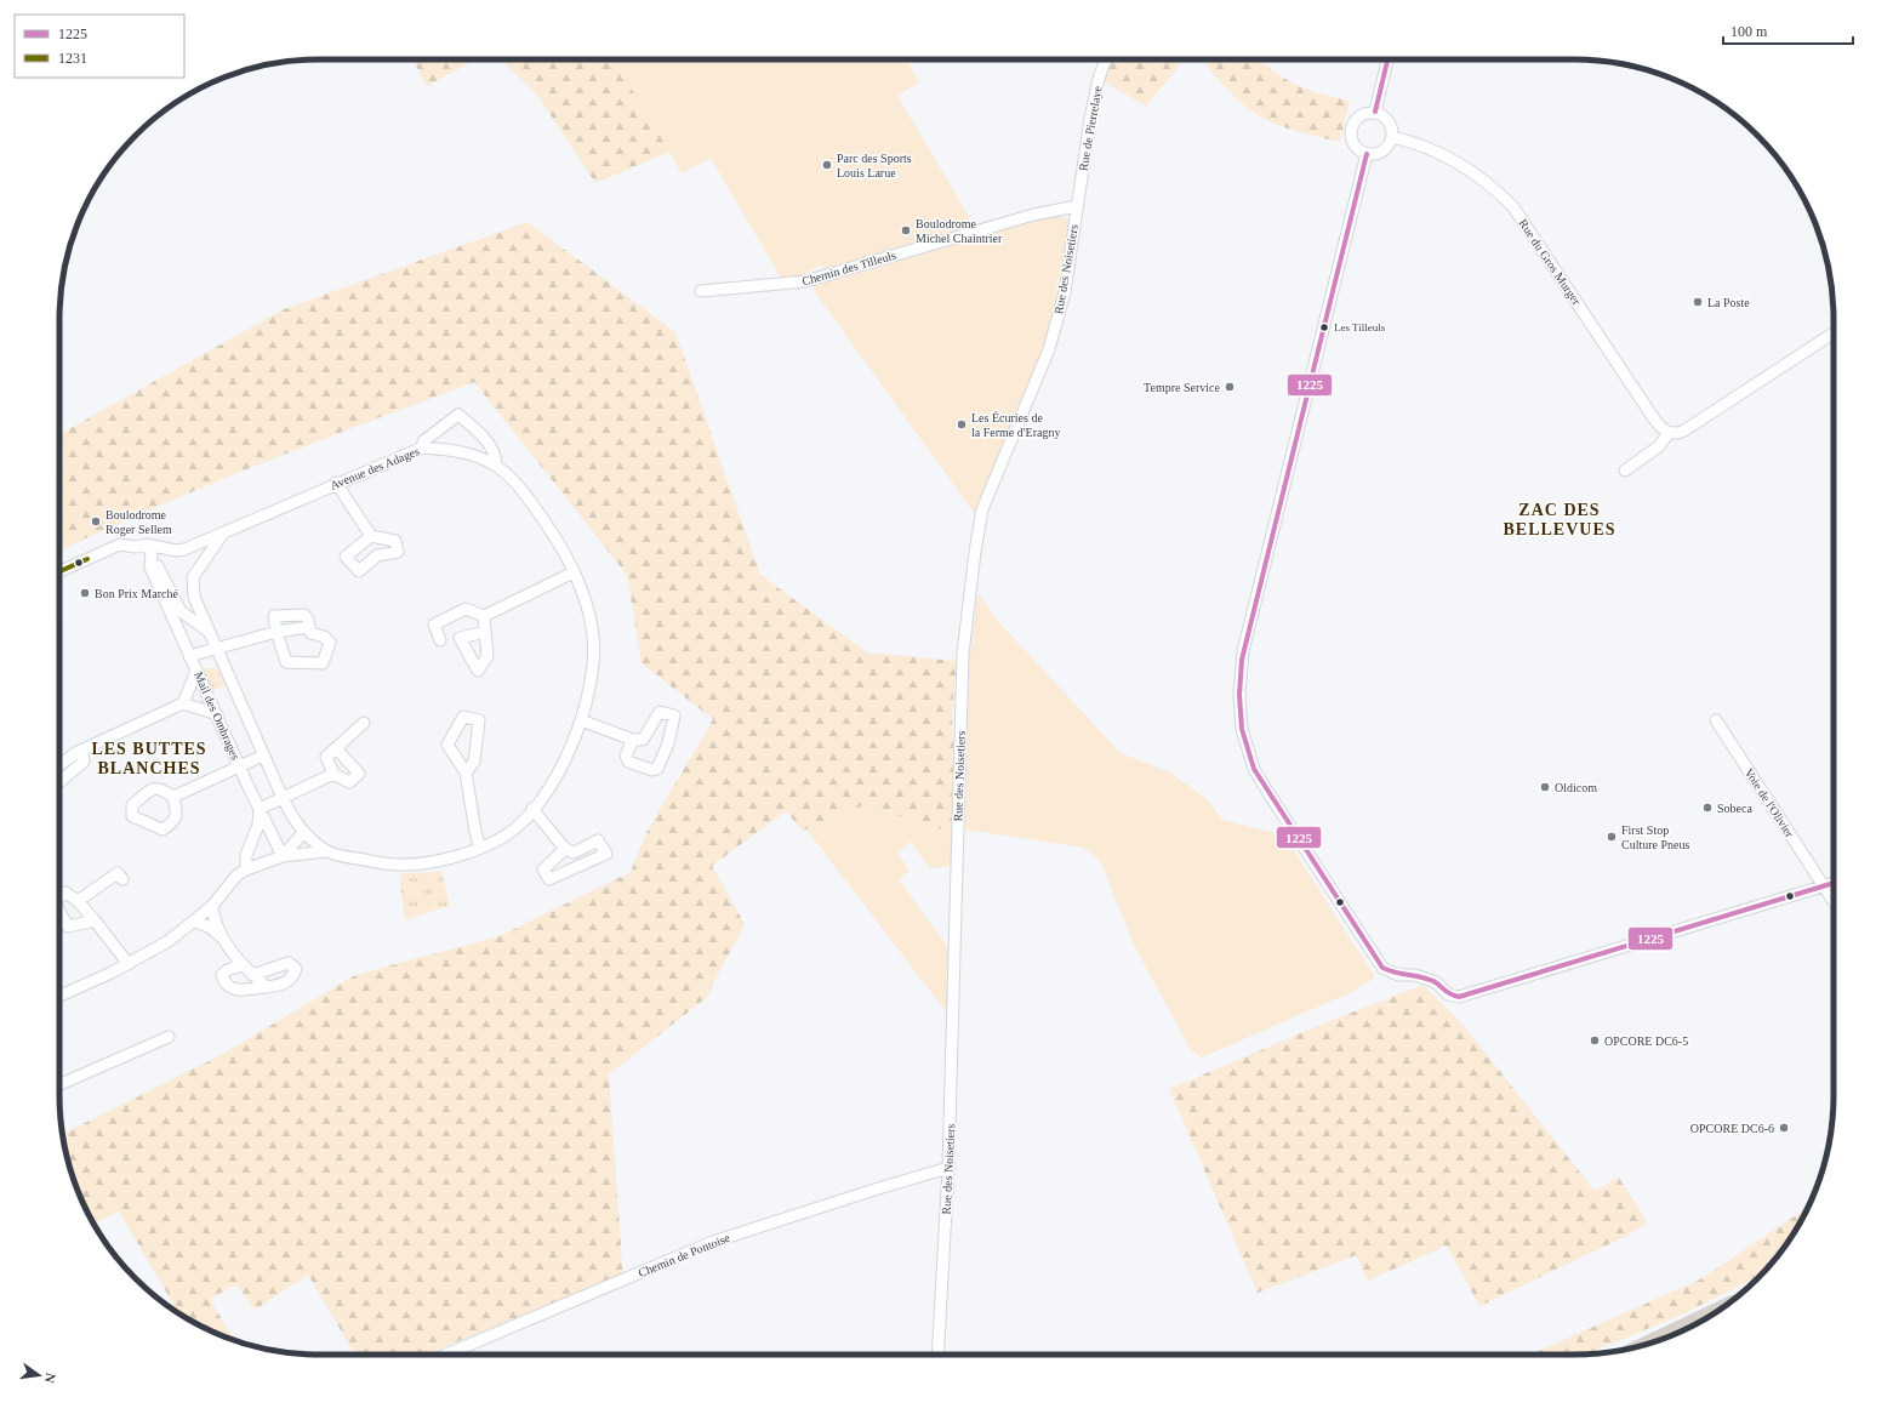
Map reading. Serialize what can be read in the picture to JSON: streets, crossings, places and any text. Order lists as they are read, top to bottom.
{
  "streets": {
    "street": [
      "Rue de Pierrelaye",
      "Rue du Gros Murger",
      "Chemin des Tilleuls",
      "Rue des Noisetiers",
      "Avenue des Adages",
      "Mail des Ombrages",
      "Voie de l'Olivier",
      "Chemin de Pontoise"
    ]
  },
  "crossings": [
    ["Rue de Pierrelaye", "Chemin des Tilleuls"],
    ["Rue de Pierrelaye", "Rue des Noisetiers"],
    ["Chemin des Tilleuls", "Rue des Noisetiers"],
    ["Rue des Noisetiers", "Chemin de Pontoise"],
    ["Avenue des Adages", "Mail des Ombrages"]
  ],
  "districts": ["ZAC DES BELLEVUES", "LES BUTTES BLANCHES"],
  "places": [
    "Parc des Sports Louis Larue",
    "Boulodrome Michel Chaintrier",
    "La Poste",
    "Les Tilleuls",
    "Tempre Service",
    "Les Écuries de la Ferme d'Eragny",
    "Boulodrome Roger Sellem",
    "Bon Prix Marché",
    "Oldicom",
    "Sobeca",
    "First Stop Culture Pneus",
    "OPCORE DC6-5",
    "OPCORE DC6-6"
  ],
  "lines": ["transit line 1225", "transit line 1231"],
  "legend": ["1225", "1231"],
  "scale_bar": "100 m",
  "north": "right"
}
